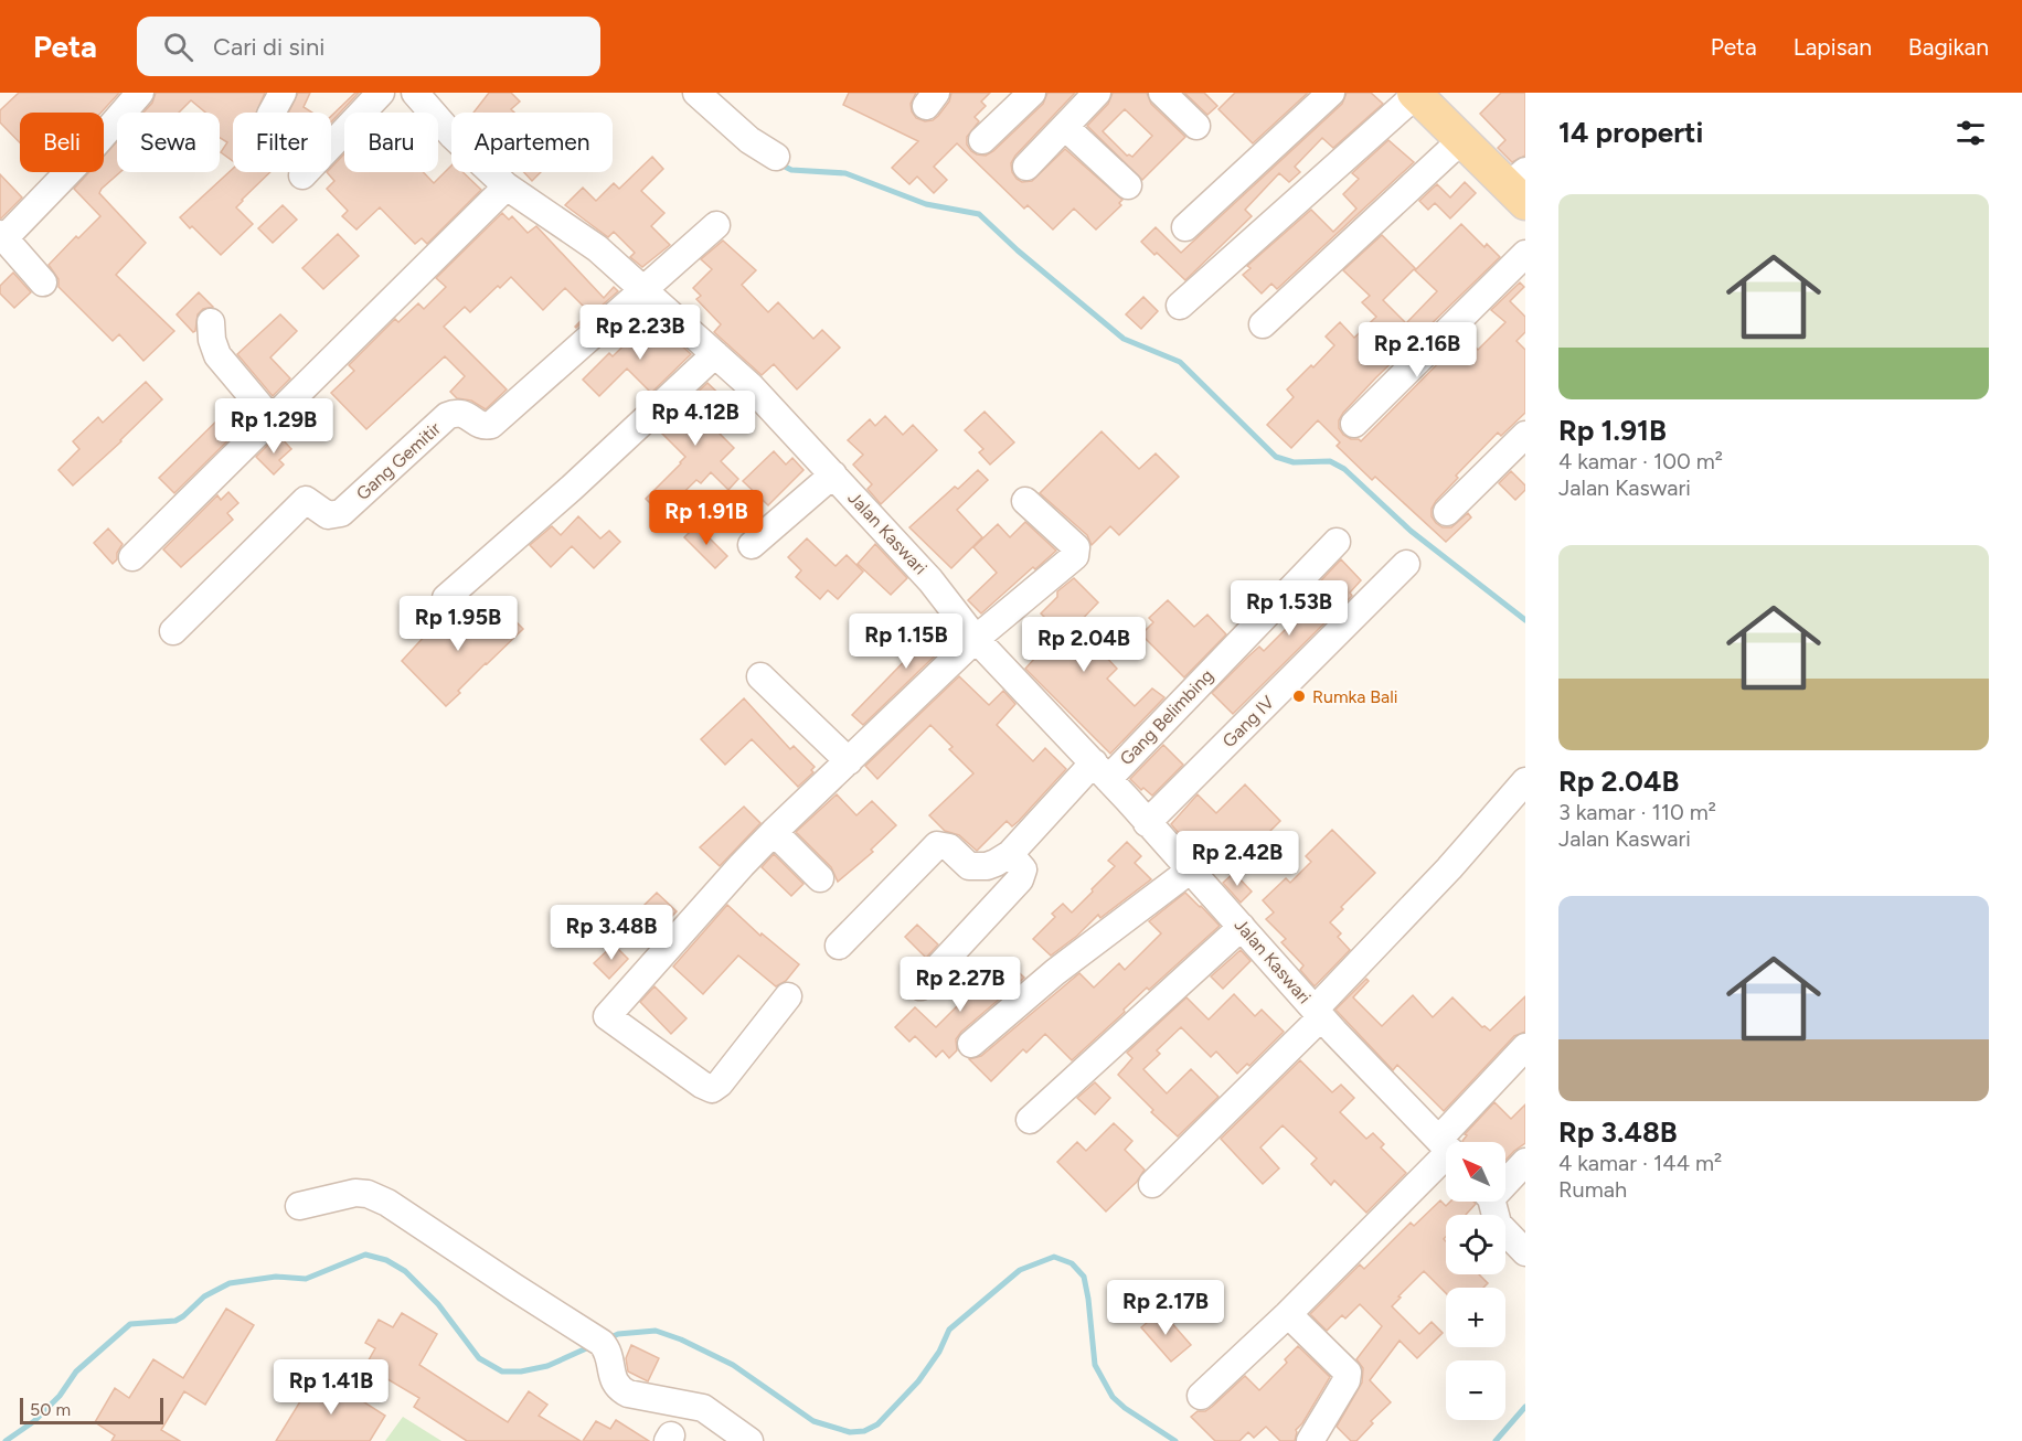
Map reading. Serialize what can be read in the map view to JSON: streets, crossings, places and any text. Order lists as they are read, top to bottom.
{
  "streets": {
    "street": [
      "Gang Gemitir",
      "Jalan Kaswari",
      "Gang Belimbing",
      "Gang IV"
    ]
  },
  "crossings": [
    ["Gang Gemitir", "Jalan Kaswari"],
    ["Jalan Kaswari", "Gang Belimbing"],
    ["Jalan Kaswari", "Gang IV"]
  ],
  "places": ["Rumka Bali"],
  "scale_bar": "50 m",
  "north": "top left",
  "page": {
    "header": "Peta",
    "search": "Cari di sini",
    "nav": ["Peta", "Lapisan", "Bagikan"],
    "heading": "14 properti",
    "chip": [
      "Beli",
      "Sewa",
      "Filter",
      "Baru",
      "Apartemen"
    ],
    "list": [
      {
        "name": "Rp 1.91B",
        "note": "4 kamar · 100 m² · Jalan Kaswari"
      },
      {
        "name": "Rp 2.04B",
        "note": "3 kamar · 110 m² · Jalan Kaswari"
      },
      {
        "name": "Rp 3.48B",
        "note": "4 kamar · 144 m² · Rumah"
      }
    ],
    "price": [
      "Rp 2.23B",
      "Rp 2.16B",
      "Rp 4.12B",
      "Rp 1.29B",
      "Rp 1.91B",
      "Rp 1.53B",
      "Rp 1.95B",
      "Rp 1.15B",
      "Rp 2.04B",
      "Rp 2.42B",
      "Rp 3.48B",
      "Rp 2.27B",
      "Rp 2.17B",
      "Rp 1.41B"
    ],
    "map_buttons": ["+", "−"],
    "scale": "50 m"
  }
}
